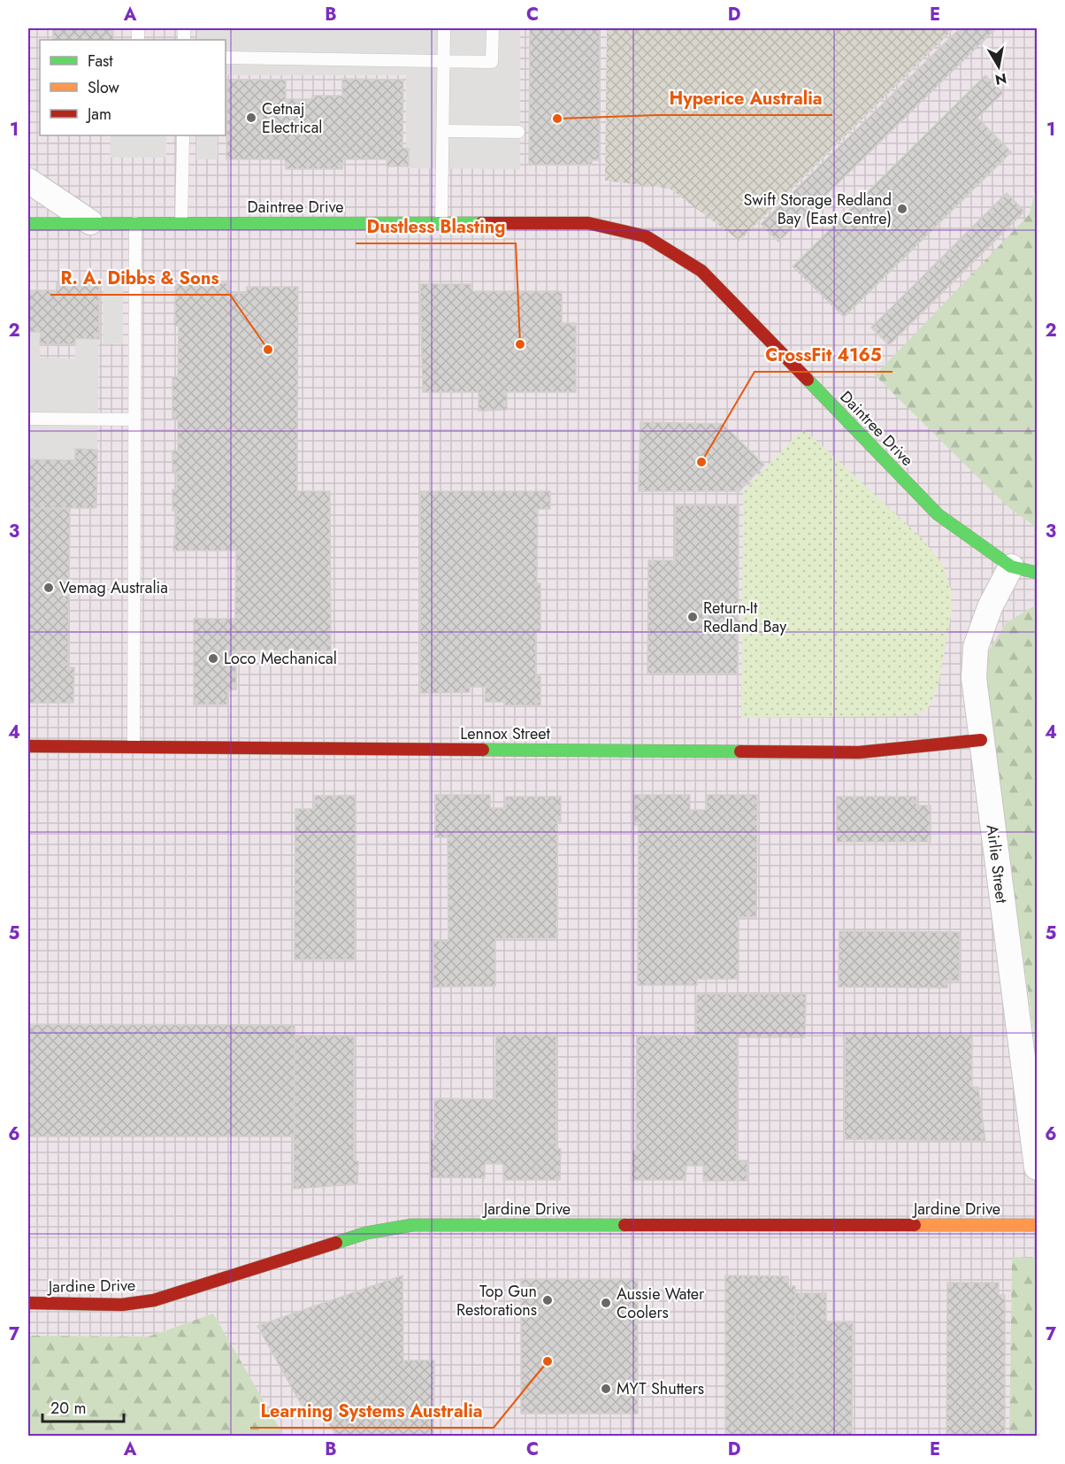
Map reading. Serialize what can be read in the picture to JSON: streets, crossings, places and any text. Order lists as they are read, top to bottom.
{
  "streets": {
    "street": [
      "Daintree Drive",
      "Lennox Street",
      "Airlie Street",
      "Jardine Drive"
    ]
  },
  "crossings": [
    ["Daintree Drive", "Airlie Street"],
    ["Lennox Street", "Airlie Street"]
  ],
  "places": [
    "Cetnaj Electrical",
    "Hyperice Australia",
    "Swift Storage Redland Bay (East Centre)",
    "Dustless Blasting",
    "R. A. Dibbs & Sons",
    "CrossFit 4165",
    "Vemag Australia",
    "Return-It Redland Bay",
    "Loco Mechanical",
    "Top Gun Restorations",
    "Aussie Water Coolers",
    "Learning Systems Australia",
    "MYT Shutters"
  ],
  "legend": ["Fast", "Slow", "Jam"],
  "scale_bar": "20 m",
  "north": "bottom",
  "grid": {
    "columns": [
      "A",
      "B",
      "C",
      "D",
      "E"
    ],
    "rows": [
      "1",
      "2",
      "3",
      "4",
      "5",
      "6",
      "7"
    ]
  }
}
